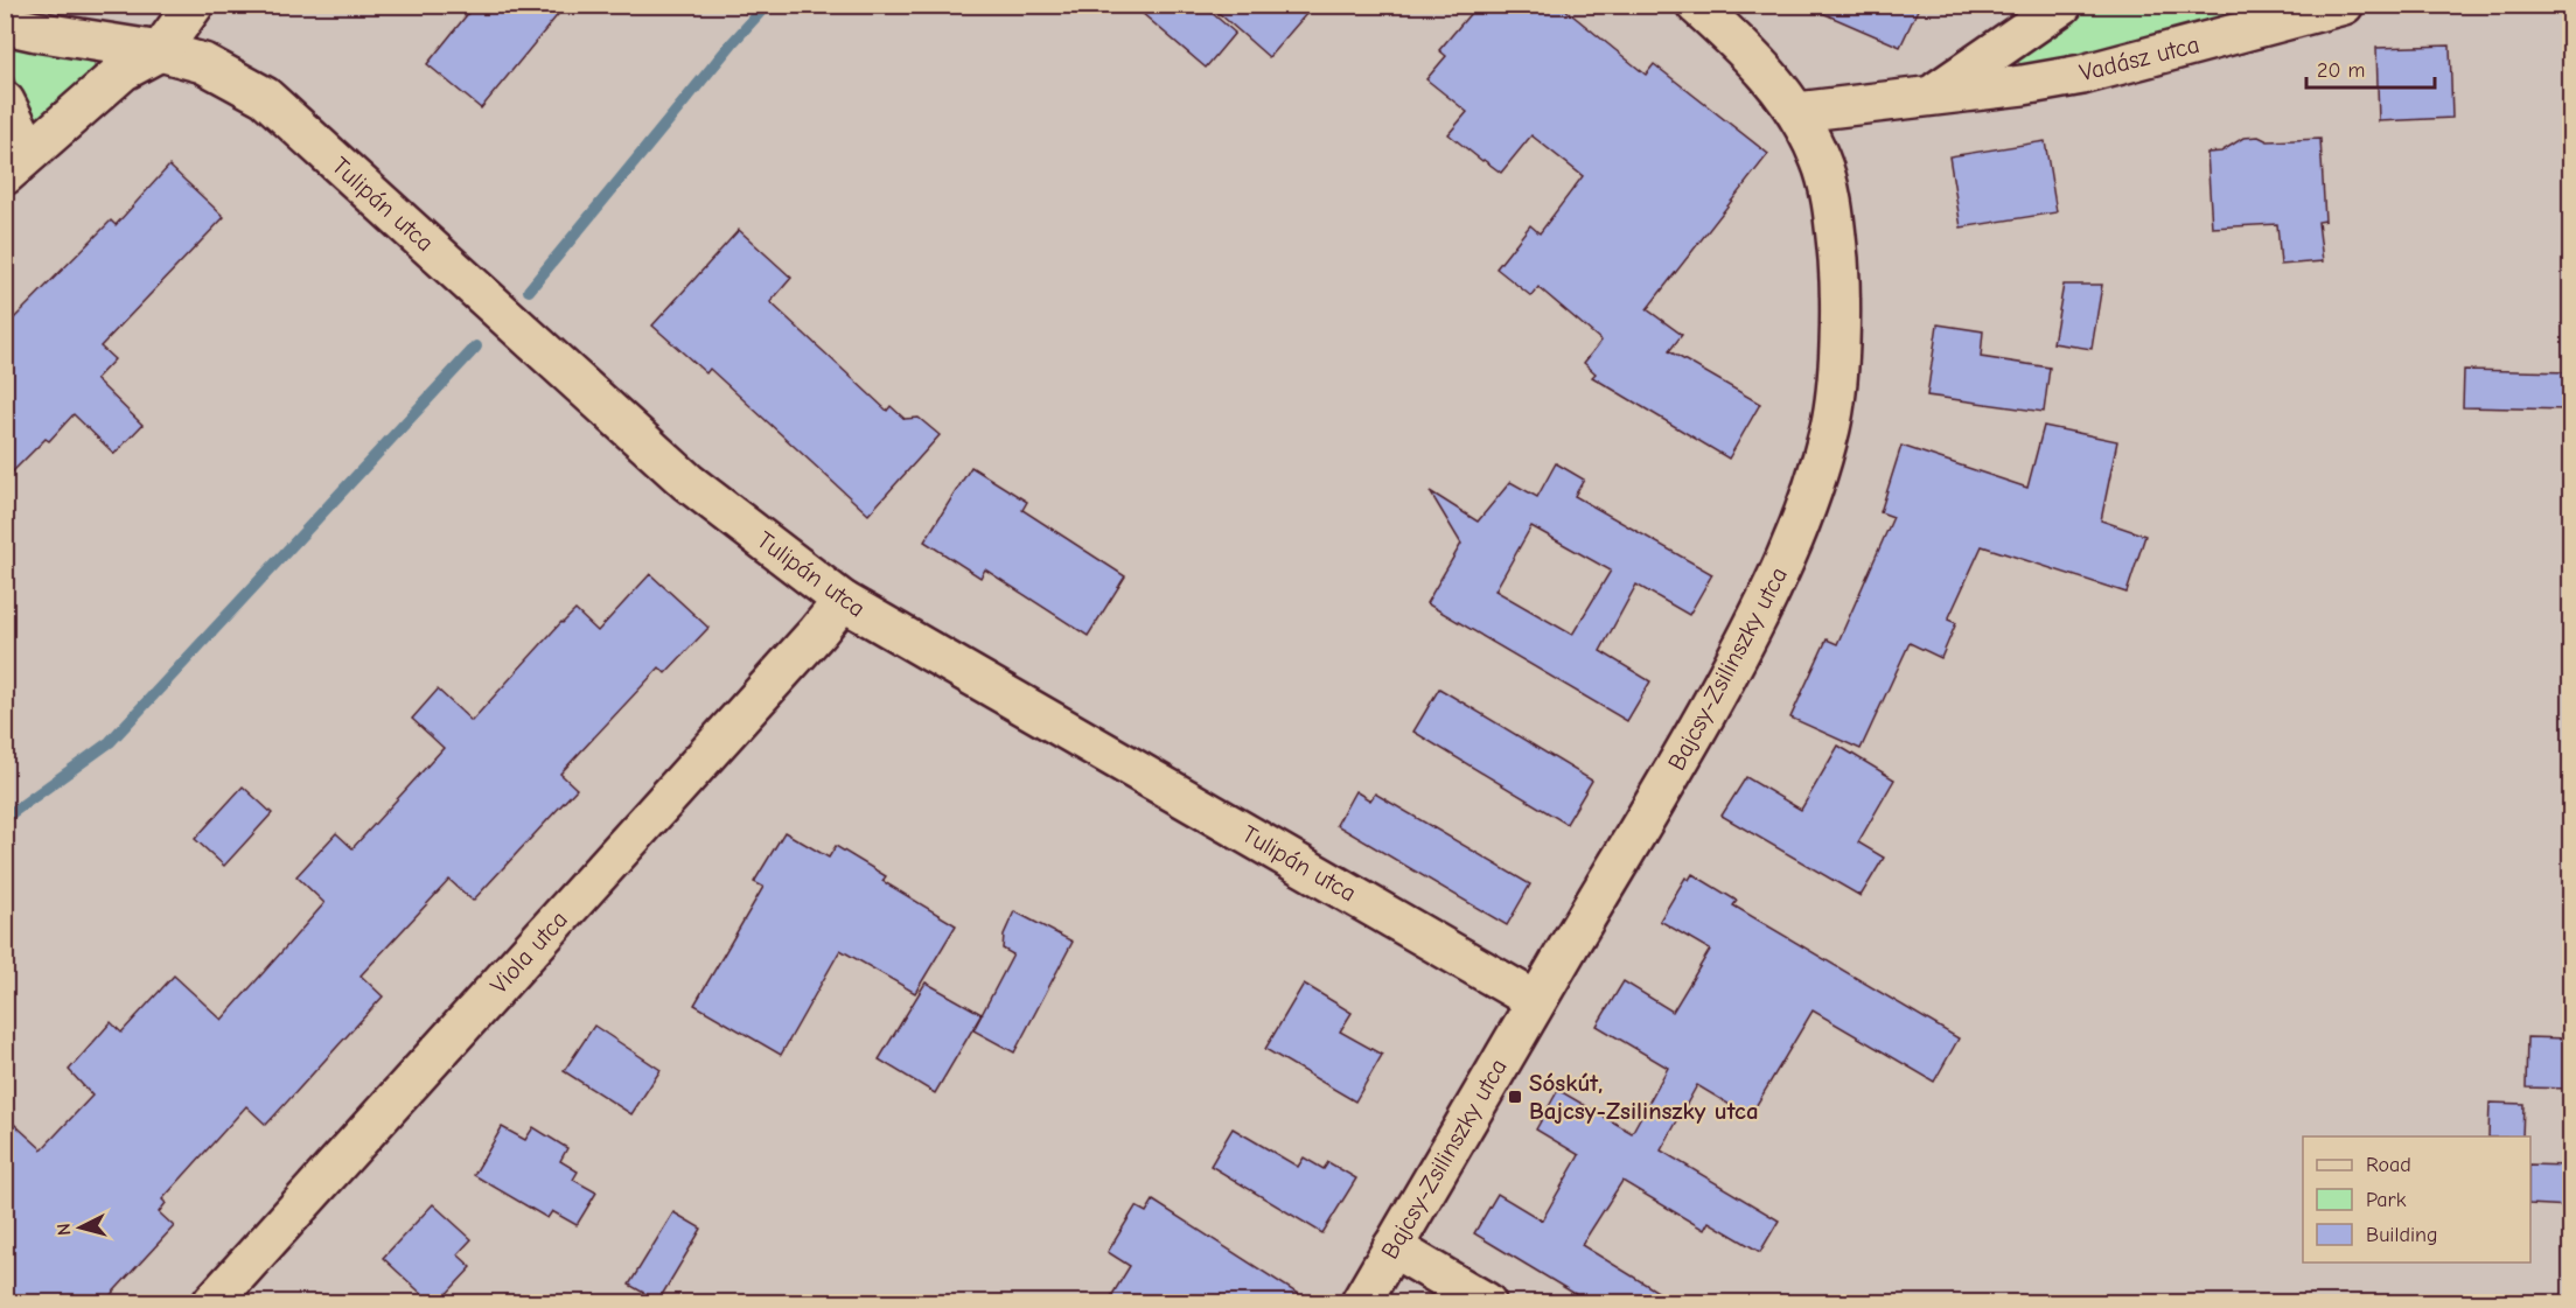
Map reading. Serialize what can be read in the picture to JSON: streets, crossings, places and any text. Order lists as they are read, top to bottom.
{
  "streets": {
    "street": [
      "Vadász utca",
      "Tulipán utca",
      "Bajcsy-Zsilinszky utca",
      "Viola utca"
    ]
  },
  "crossings": [
    ["Vadász utca", "Bajcsy-Zsilinszky utca"],
    ["Tulipán utca", "Bajcsy-Zsilinszky utca"],
    ["Tulipán utca", "Viola utca"]
  ],
  "places": {
    "transit": ["Sóskút, Bajcsy-Zsilinszky utca"]
  },
  "legend": ["Road", "Park", "Building"],
  "scale_bar": "20 m",
  "north": "left"
}
